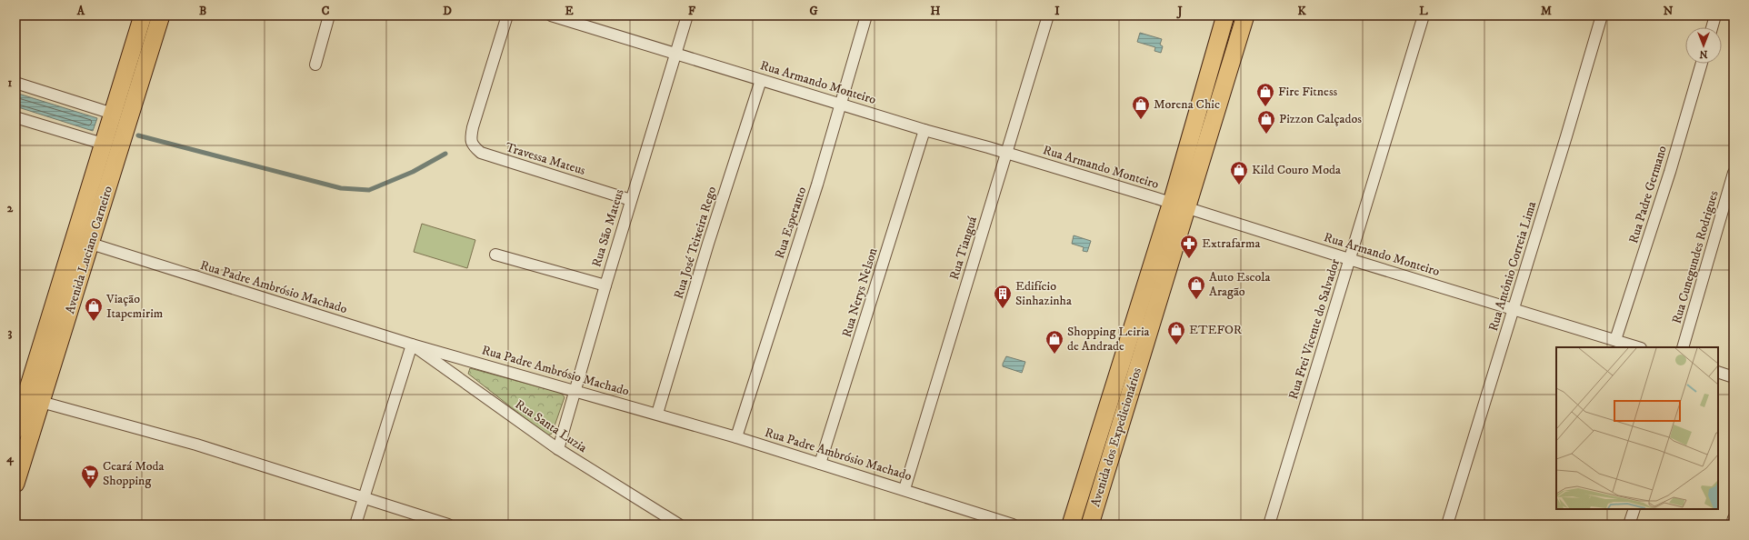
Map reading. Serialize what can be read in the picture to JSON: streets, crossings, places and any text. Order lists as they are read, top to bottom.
{
  "streets": {
    "main road": ["Avenida Luciano Carneiro", "Avenida dos Expedicionários"],
    "street": [
      "Rua Armando Monteiro",
      "Travessa Mateus",
      "Rua Padre Germano",
      "Rua Esperanto",
      "Rua São Mateus",
      "Rua José Teixeira Rego",
      "Rua Tianguá",
      "Rua Cunegundes Rodrigues",
      "Rua Antônio Correia Lima",
      "Rua Padre Ambrósio Machado",
      "Rua Nerys Nelson",
      "Rua Frei Vicente do Salvador",
      "Rua Santa Luzia"
    ]
  },
  "crossings": [
    ["Rua Armando Monteiro", "Rua Padre Germano"],
    ["Rua Armando Monteiro", "Rua Esperanto"],
    ["Rua Armando Monteiro", "Rua São Mateus"],
    ["Rua Armando Monteiro", "Rua José Teixeira Rego"],
    ["Rua Armando Monteiro", "Rua Tianguá"],
    ["Rua Armando Monteiro", "Rua Antônio Correia Lima"],
    ["Rua Armando Monteiro", "Rua Nerys Nelson"],
    ["Rua Armando Monteiro", "Rua Frei Vicente do Salvador"],
    ["Rua Armando Monteiro", "Avenida dos Expedicionários"],
    ["Travessa Mateus", "Rua São Mateus"],
    ["Rua Esperanto", "Rua Padre Ambrósio Machado"],
    ["Rua São Mateus", "Rua Padre Ambrósio Machado"],
    ["Rua São Mateus", "Rua Santa Luzia"],
    ["Rua José Teixeira Rego", "Rua Padre Ambrósio Machado"],
    ["Rua Tianguá", "Rua Padre Ambrósio Machado"],
    ["Avenida Luciano Carneiro", "Rua Padre Ambrósio Machado"],
    ["Rua Padre Ambrósio Machado", "Rua Nerys Nelson"],
    ["Rua Padre Ambrósio Machado", "Rua Santa Luzia"]
  ],
  "places": {
    "shop": [
      "Fire Fitness",
      "Morena Chic",
      "Pizzon Calçados",
      "Kild Couro Moda",
      "Auto Escola Aragão",
      "Viação Itapemirim",
      "ETEFOR",
      "Shopping Leiria de Andrade"
    ],
    "pharmacy": ["Extrafarma"],
    "building": ["Edifício Sinhazinha"],
    "supermarket": ["Ceará Moda Shopping"]
  },
  "north": "bottom",
  "grid": {
    "columns": [
      "A",
      "B",
      "C",
      "D",
      "E",
      "F",
      "G",
      "H",
      "I",
      "J",
      "K",
      "L",
      "M",
      "N"
    ],
    "rows": [
      "1",
      "2",
      "3",
      "4"
    ]
  }
}
